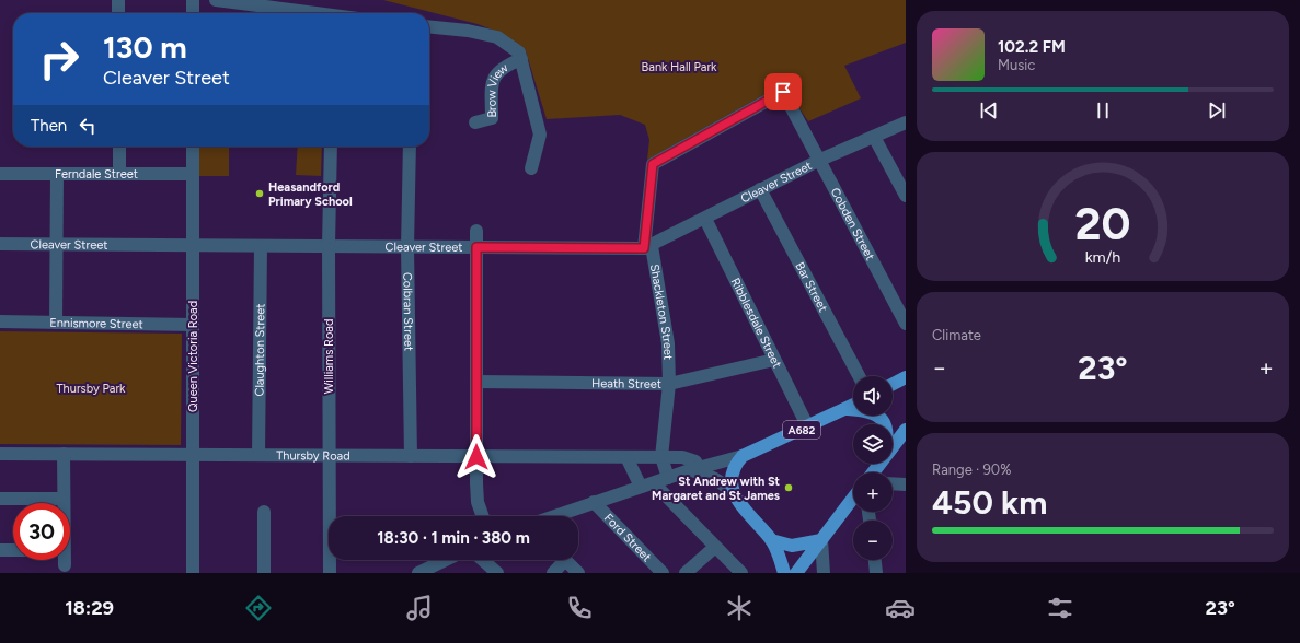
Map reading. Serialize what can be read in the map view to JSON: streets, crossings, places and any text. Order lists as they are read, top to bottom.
{
  "streets": {
    "main road": ["A682"],
    "street": [
      "Brow View",
      "Ferndale Street",
      "Cleaver Street",
      "Cobden Street",
      "Bar Street",
      "Colbran Street",
      "Shackleton Street",
      "Ribblesdale Street",
      "Ennismore Street",
      "Claughton Street",
      "Queen Victoria Road",
      "Williams Road",
      "Heath Street",
      "Thursby Road",
      "Ford Street"
    ]
  },
  "crossings": [
    ["Ferndale Street", "Queen Victoria Road"],
    ["Cleaver Street", "Cobden Street"],
    ["Cleaver Street", "Bar Street"],
    ["Cleaver Street", "Colbran Street"],
    ["Cleaver Street", "Shackleton Street"],
    ["Cleaver Street", "Ribblesdale Street"],
    ["Cleaver Street", "Claughton Street"],
    ["Cleaver Street", "Queen Victoria Road"],
    ["Cleaver Street", "Williams Road"],
    ["Cobden Street", "Shackleton Street"],
    ["Colbran Street", "Thursby Road"],
    ["Shackleton Street", "Heath Street"],
    ["Shackleton Street", "Thursby Road"],
    ["Ribblesdale Street", "Heath Street"],
    ["Ribblesdale Street", "A682"],
    ["Ennismore Street", "Queen Victoria Road"],
    ["Claughton Street", "Thursby Road"],
    ["Queen Victoria Road", "Thursby Road"],
    ["Williams Road", "Thursby Road"]
  ],
  "parks": ["Bank Hall Park", "Thursby Park"],
  "places": ["Heasandford Primary School", "St Andrew with St Margaret and St James"],
  "page": {
    "turn": ["130 m", "Cleaver Street"],
    "song": ["102.2 FM", "Music"],
    "then": "Then",
    "tile": [
      "Climate",
      ["Range · 90%", "450 km"]
    ],
    "heat": ["−", "23°", "+"],
    "map_buttons": ["+", "−"],
    "limit": "30",
    "trip": "18:30 · 1 min · 380 m",
    "tabs": ["18:29", "23°"],
    "gauge": ["20", "km/h"]
  }
}
